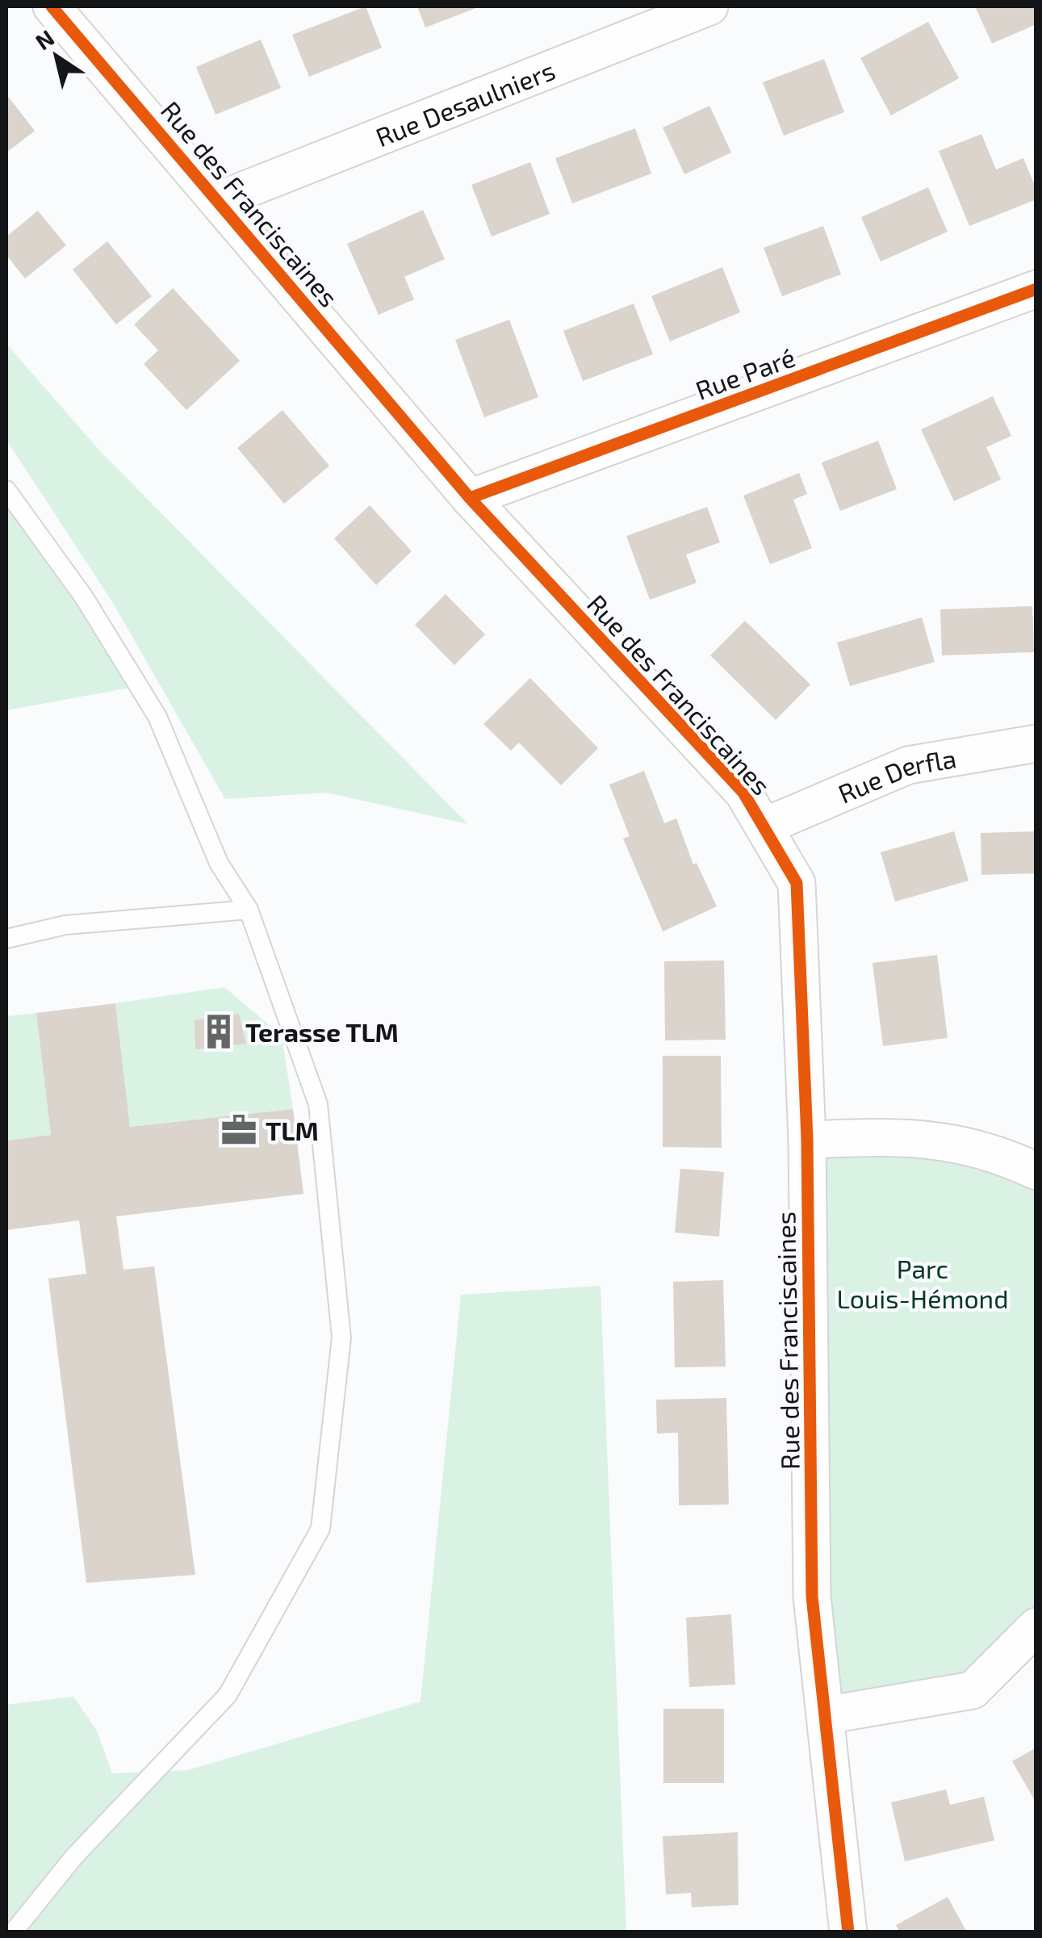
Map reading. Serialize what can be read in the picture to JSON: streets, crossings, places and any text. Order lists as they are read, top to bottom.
{
  "streets": {
    "street": [
      "Rue Desaulniers",
      "Rue des Franciscaines",
      "Rue Paré",
      "Rue Derfla"
    ]
  },
  "crossings": [
    ["Rue Desaulniers", "Rue des Franciscaines"],
    ["Rue des Franciscaines", "Rue Paré"],
    ["Rue des Franciscaines", "Rue Derfla"]
  ],
  "parks": ["Parc Louis-Hémond"],
  "places": {
    "building": ["Terasse TLM"],
    "office": ["TLM"]
  },
  "north": "top left"
}
